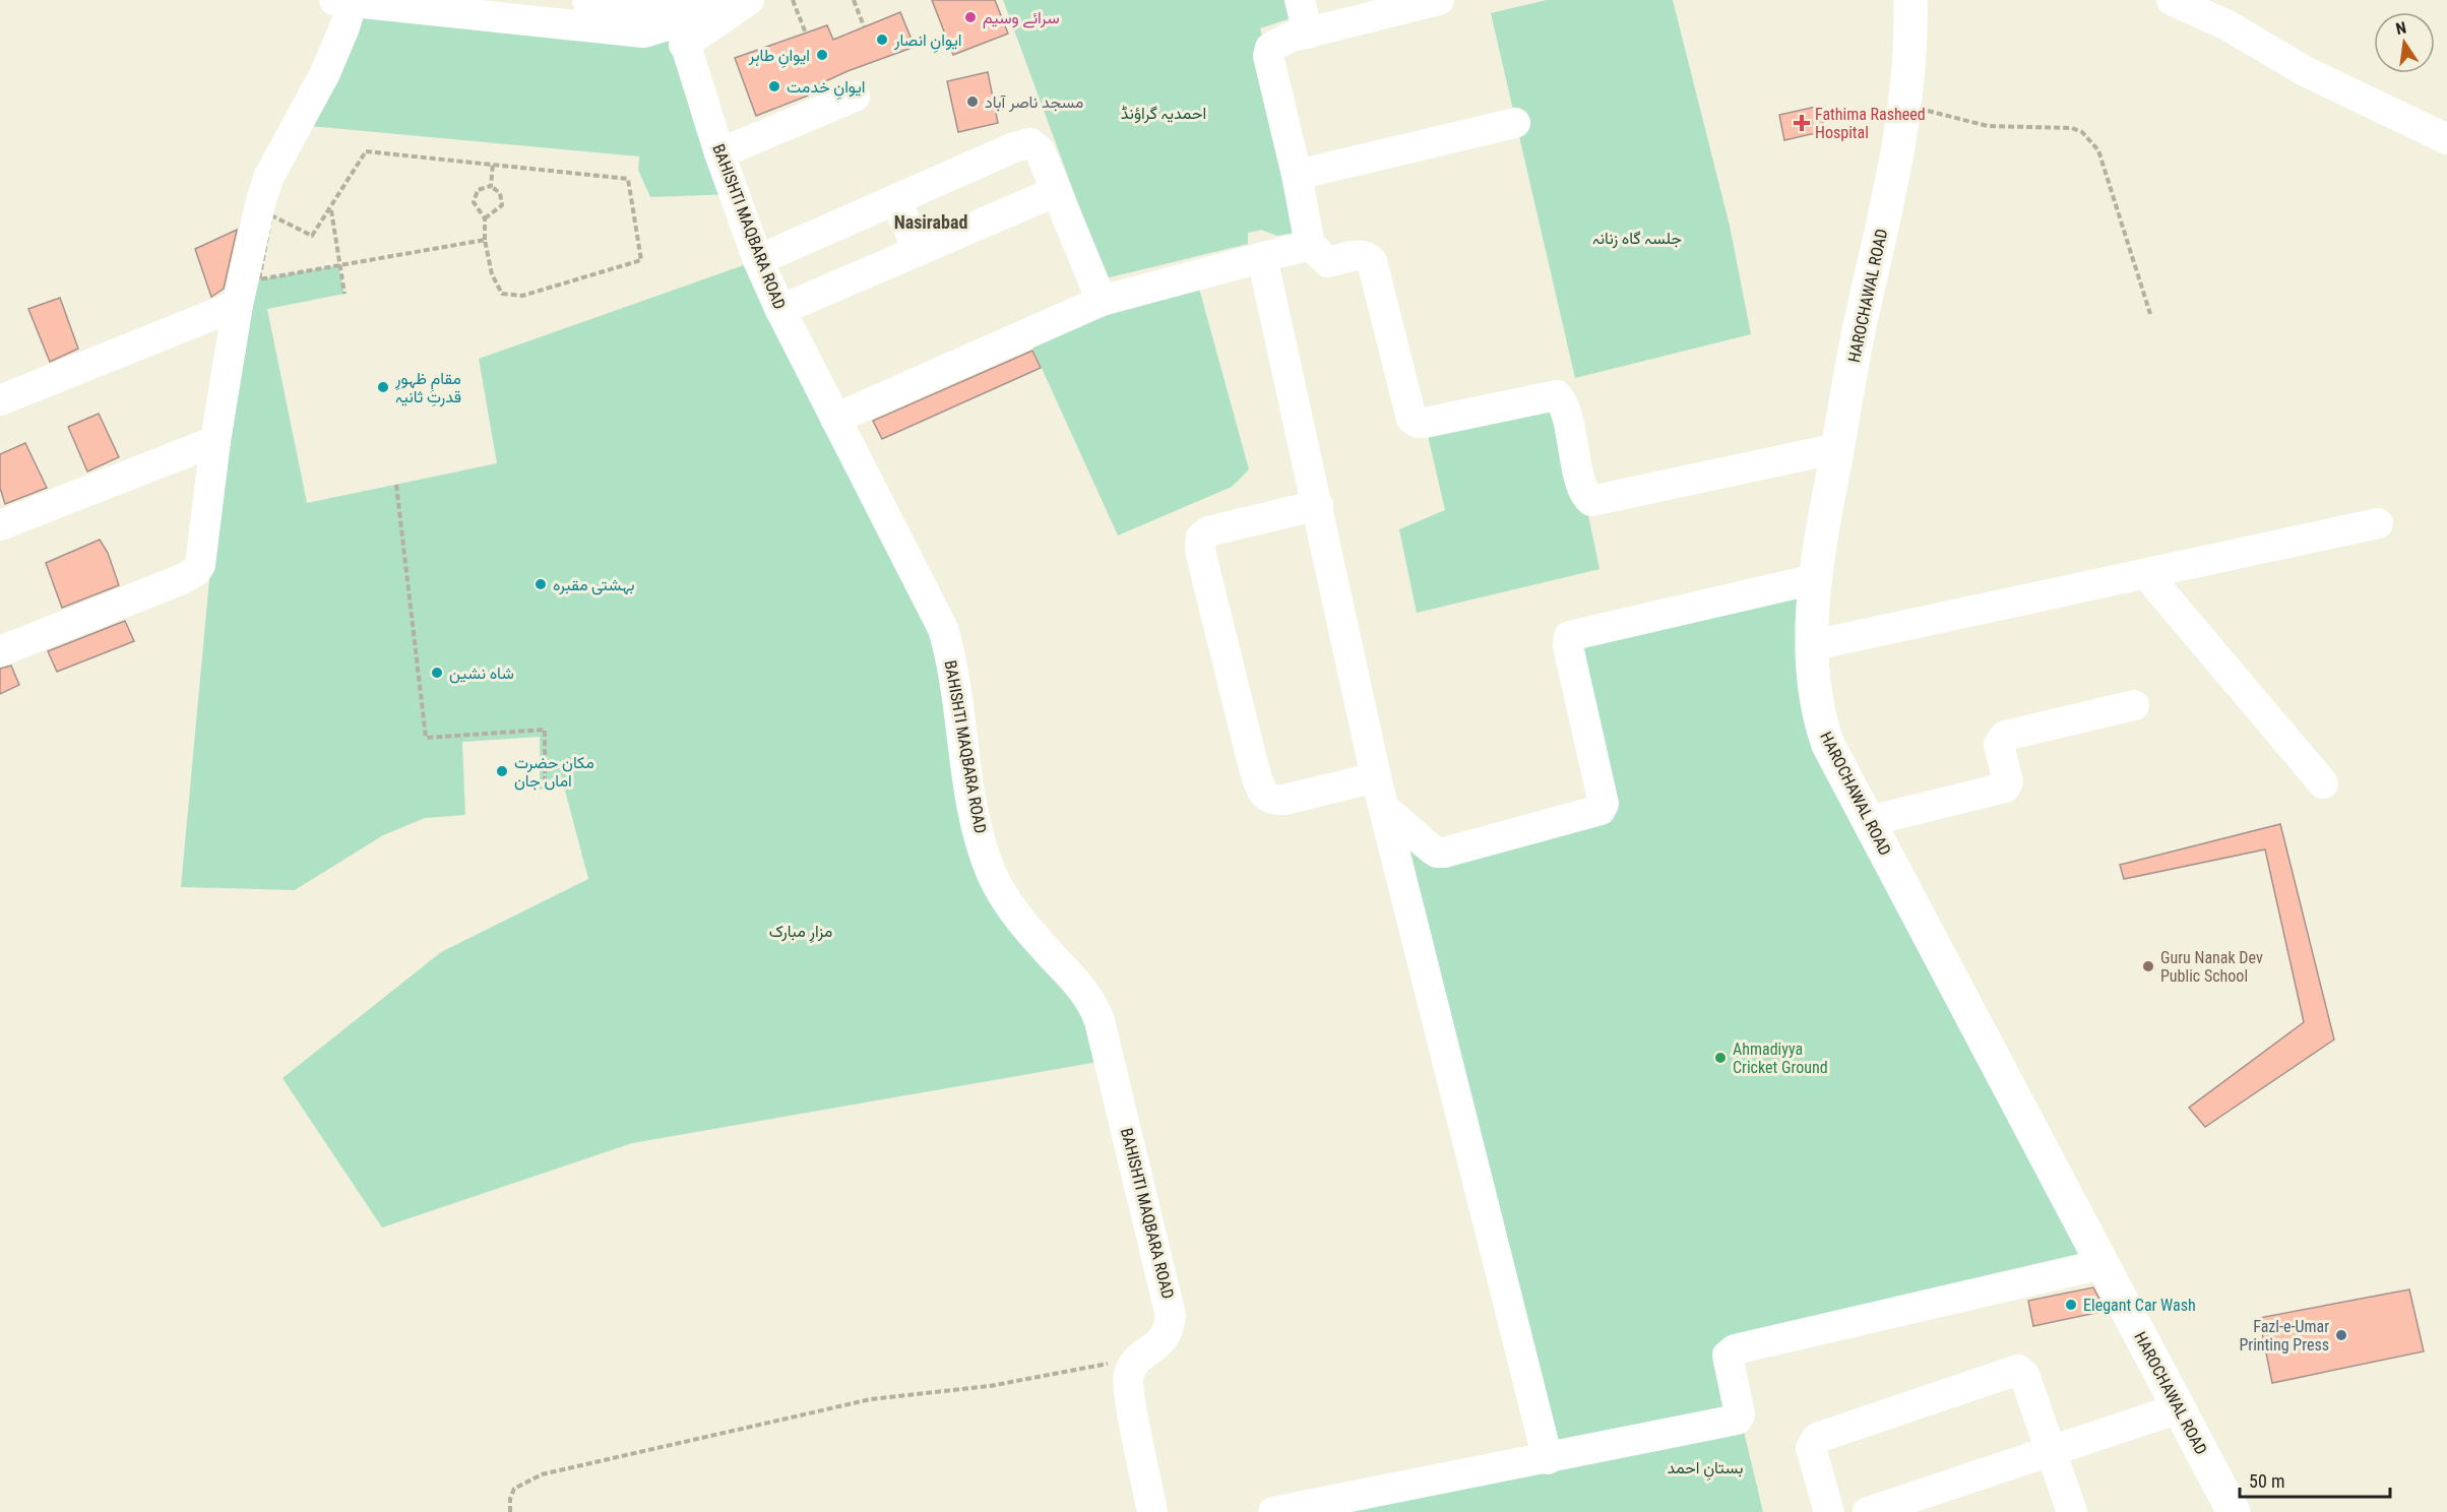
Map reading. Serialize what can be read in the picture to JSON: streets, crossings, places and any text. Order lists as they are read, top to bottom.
{
  "streets": {
    "main road": ["HAROCHAWAL ROAD"],
    "street": ["BAHISHTI MAQBARA ROAD"]
  },
  "districts": ["Nasirabad"],
  "parks": [
    "احمدیہ گراؤنڈ",
    "جلسہ گاہ زنانہ",
    "مزارِ مبارک",
    "بستانِ احمد"
  ],
  "places": {
    "other": [
      "سرائے وسیم",
      "ایوانِ انصار",
      "ایوانِ طاہر",
      "ایوانِ خدمت",
      "مسجد ناصر آباد",
      "مقامِ ظہورِ قدرتِ ثانیہ",
      "بہشتی مقبرہ",
      "شاہ نشین",
      "مکان حضرت اماں جان",
      "Guru Nanak Dev Public School",
      "Ahmadiyya Cricket Ground",
      "Elegant Car Wash",
      "Fazl-e-Umar Printing Press"
    ],
    "health": ["Fathima Rasheed Hospital"]
  },
  "scale_bar": "50 m",
  "north": "top"
}
